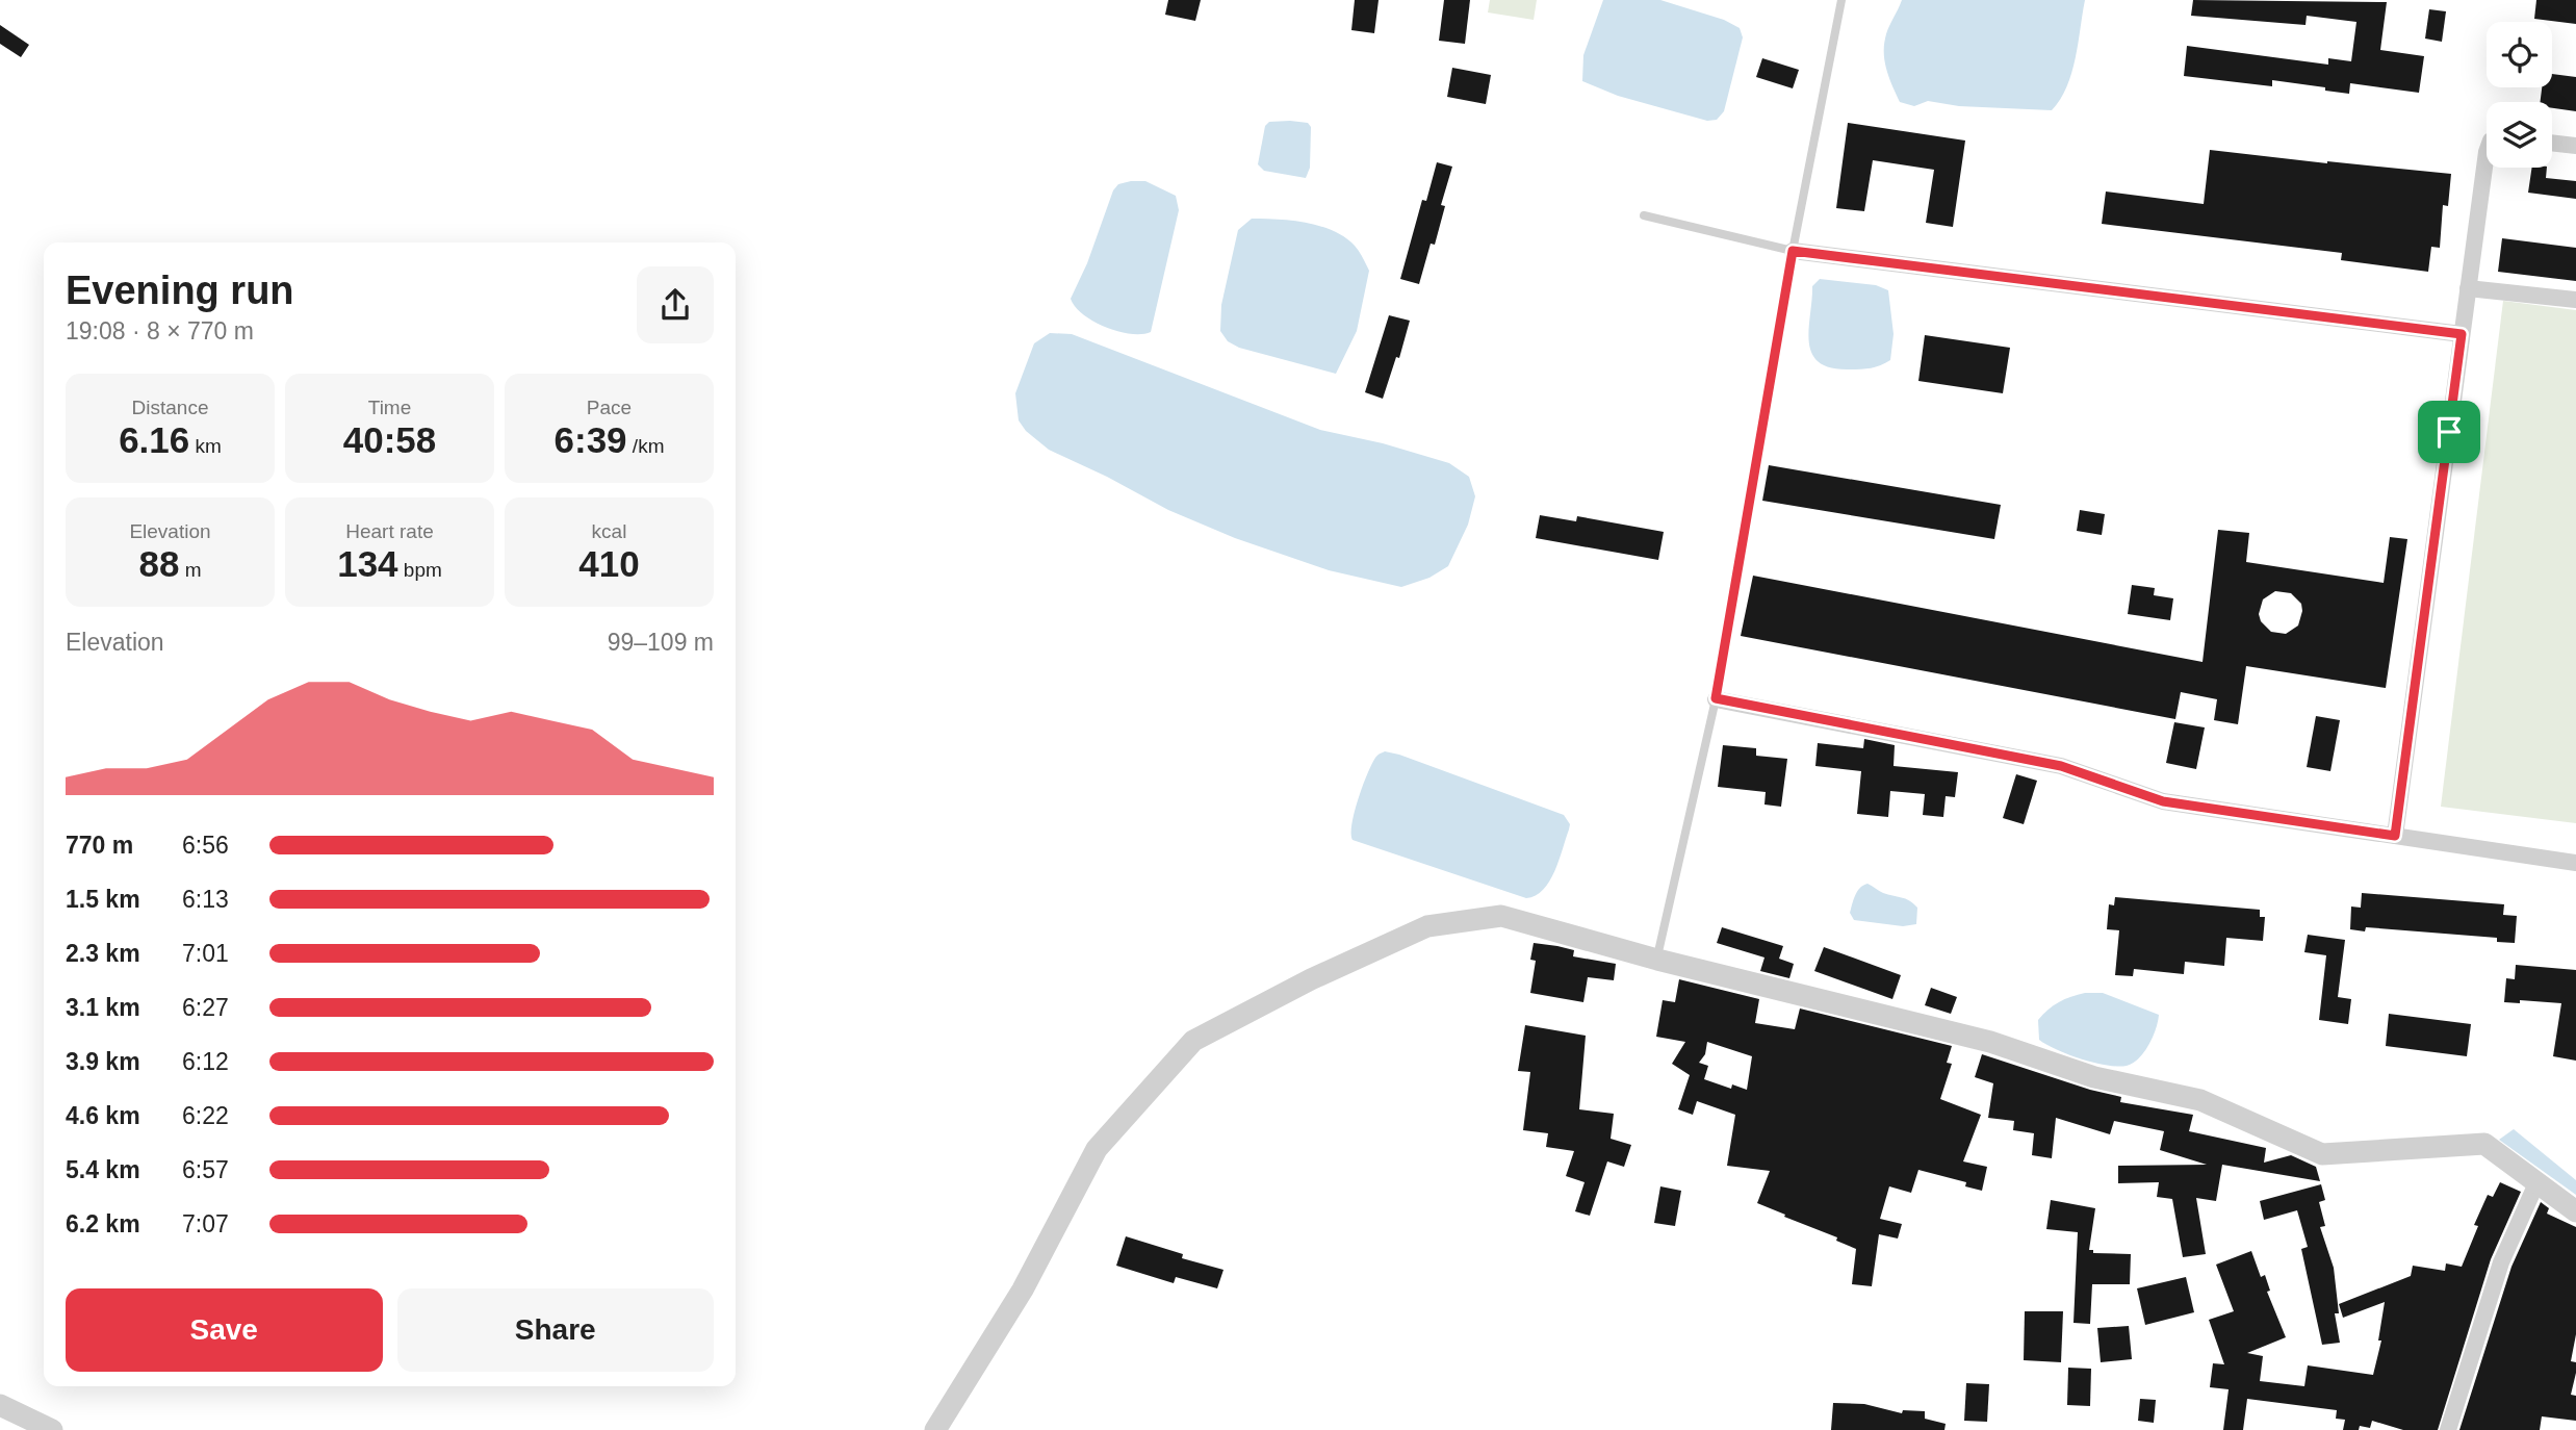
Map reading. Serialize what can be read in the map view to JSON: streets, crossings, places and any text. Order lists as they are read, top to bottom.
{
  "page": {
    "heading": ["Evening run", "19:08 · 8 × 770 m"],
    "stats": [
      ["Distance", "6.16 km"],
      ["Time", "40:58"],
      ["Pace", "6:39 /km"],
      ["Elevation", "88 m"],
      ["Heart rate", "134 bpm"],
      ["kcal", "410"]
    ],
    "chart": ["Elevation", "99–109 m"],
    "list": [
      {
        "name": "770 m",
        "note": "6:56"
      },
      {
        "name": "1.5 km",
        "note": "6:13"
      },
      {
        "name": "2.3 km",
        "note": "7:01"
      },
      {
        "name": "3.1 km",
        "note": "6:27"
      },
      {
        "name": "3.9 km",
        "note": "6:12"
      },
      {
        "name": "4.6 km",
        "note": "6:22"
      },
      {
        "name": "5.4 km",
        "note": "6:57"
      },
      {
        "name": "6.2 km",
        "note": "7:07"
      }
    ],
    "buttons": ["Save", "Share"]
  }
}
